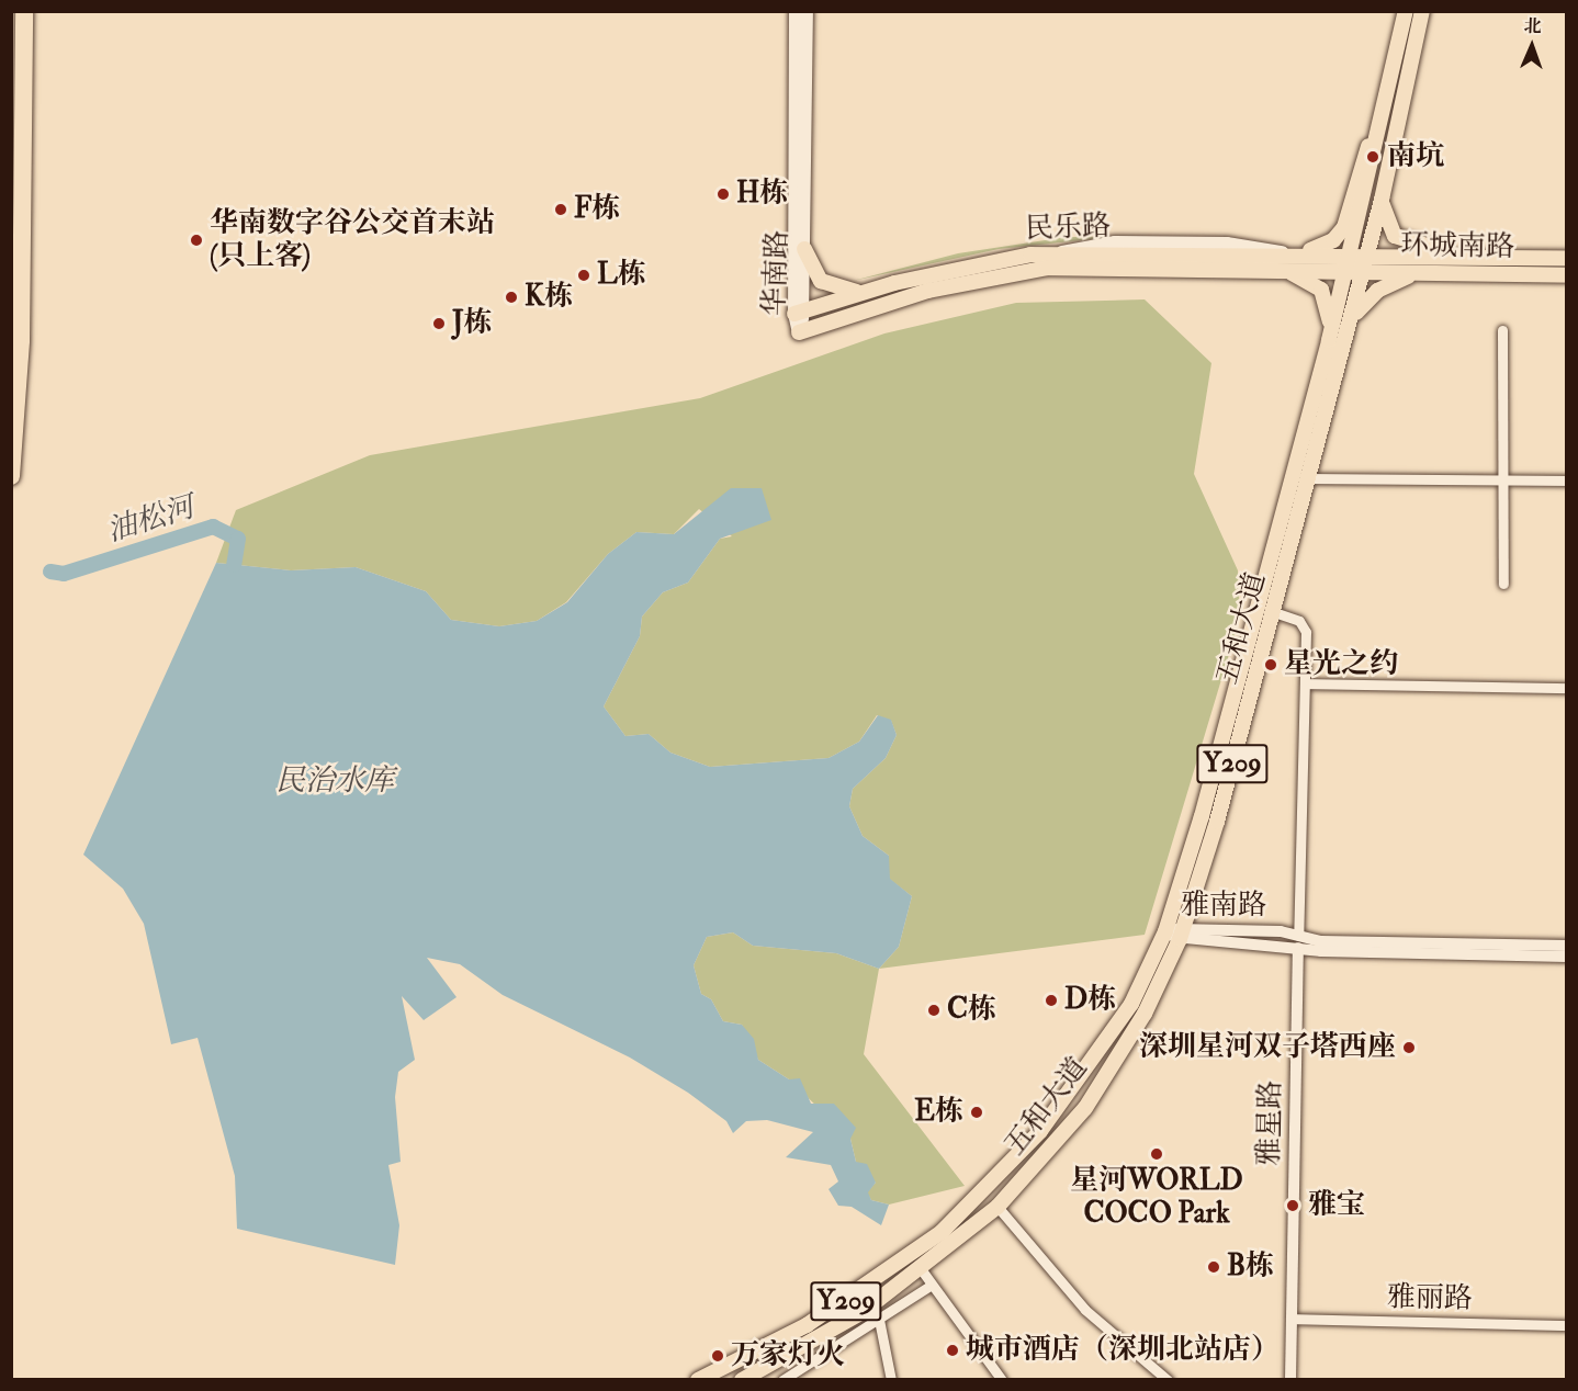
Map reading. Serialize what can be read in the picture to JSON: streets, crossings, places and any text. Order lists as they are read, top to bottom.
{
  "streets": {
    "main road": [
      "民乐路",
      "环城南路",
      "华南路",
      "五和大道",
      "Y209"
    ],
    "street": ["雅南路", "雅星路", "雅丽路"]
  },
  "crossings": [
    ["民乐路", "环城南路"],
    ["民乐路", "华南路"],
    ["民乐路", "五和大道"],
    ["环城南路", "五和大道"],
    ["五和大道", "Y209"],
    ["五和大道", "雅南路"],
    ["雅南路", "雅星路"],
    ["雅星路", "雅丽路"]
  ],
  "water": ["油松河", "民治水库"],
  "places": [
    "南坑",
    "H栋",
    "F栋",
    "华南数字谷公交首末站 (只上客)",
    "L栋",
    "K栋",
    "J栋",
    "星光之约",
    "D栋",
    "C栋",
    "深圳星河双子塔西座",
    "E栋",
    "星河WORLD COCO Park",
    "雅宝",
    "B栋",
    "城市酒店（深圳北站店）",
    "万家灯火"
  ],
  "north": "top"
}
